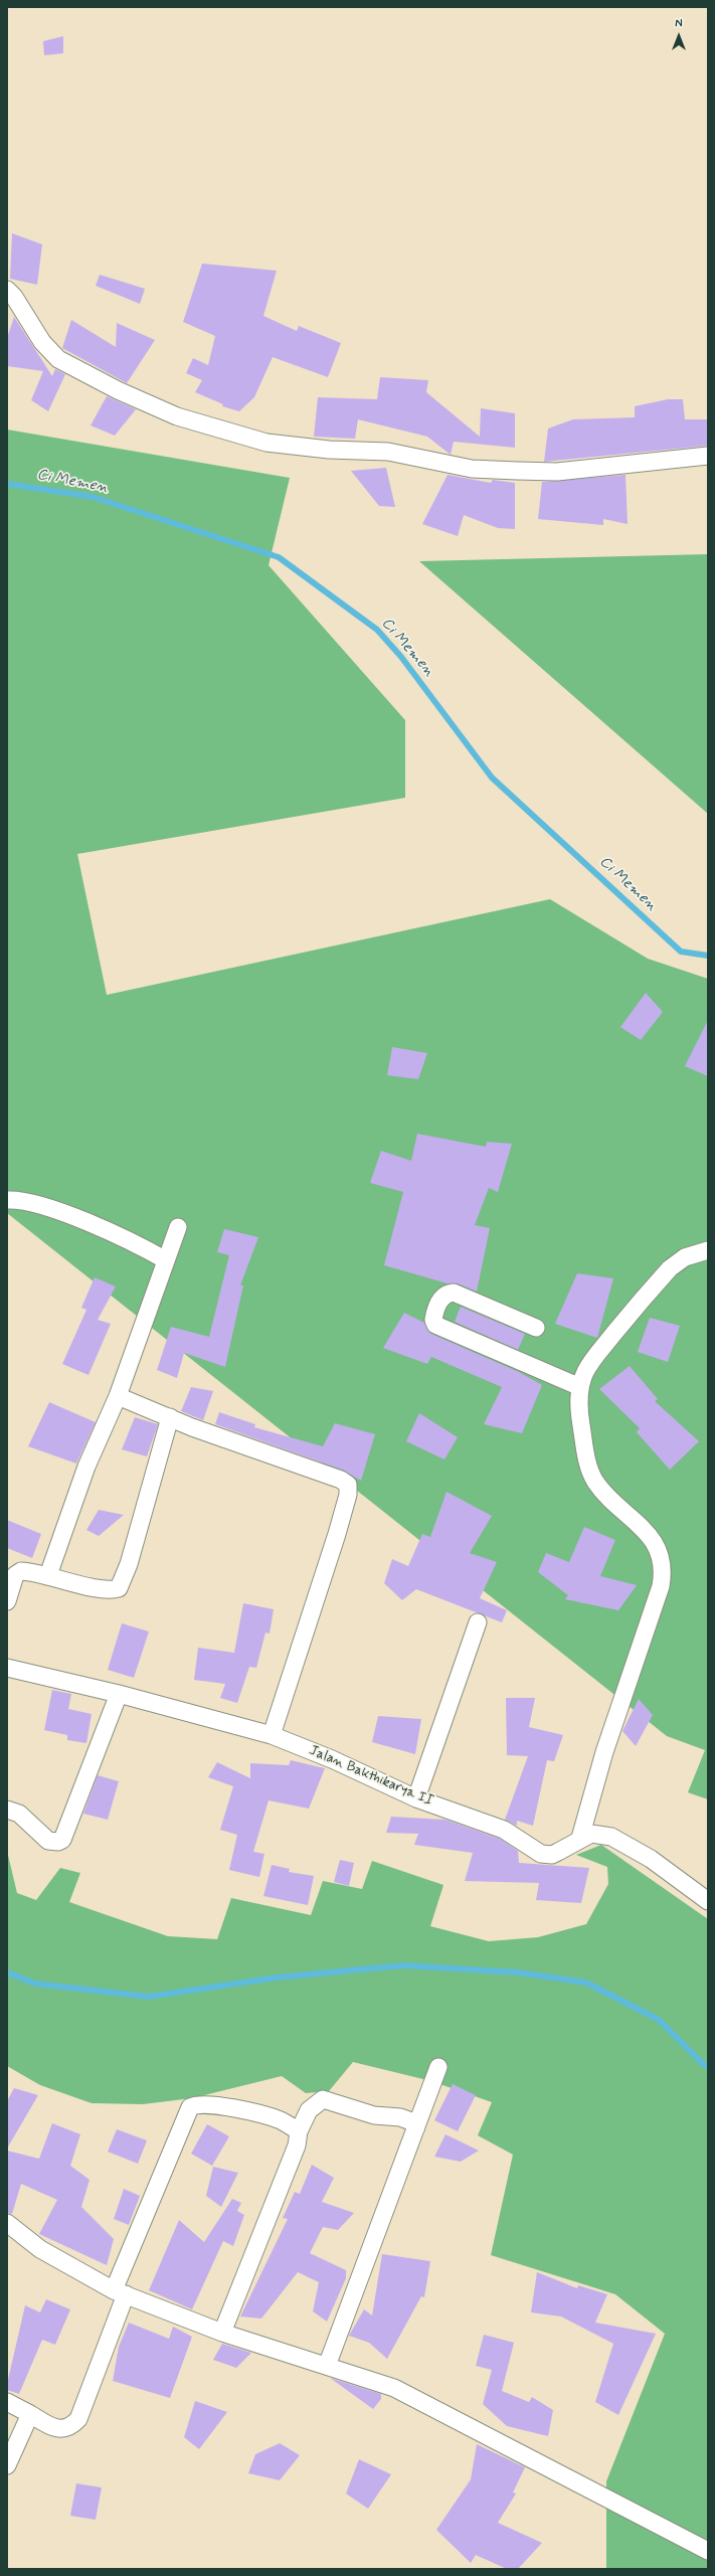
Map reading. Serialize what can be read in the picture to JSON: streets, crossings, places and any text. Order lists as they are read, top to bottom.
{
  "streets": {
    "street": ["Jalan Bakthikarya II"]
  },
  "water": ["Ci Memen"],
  "north": "top"
}
